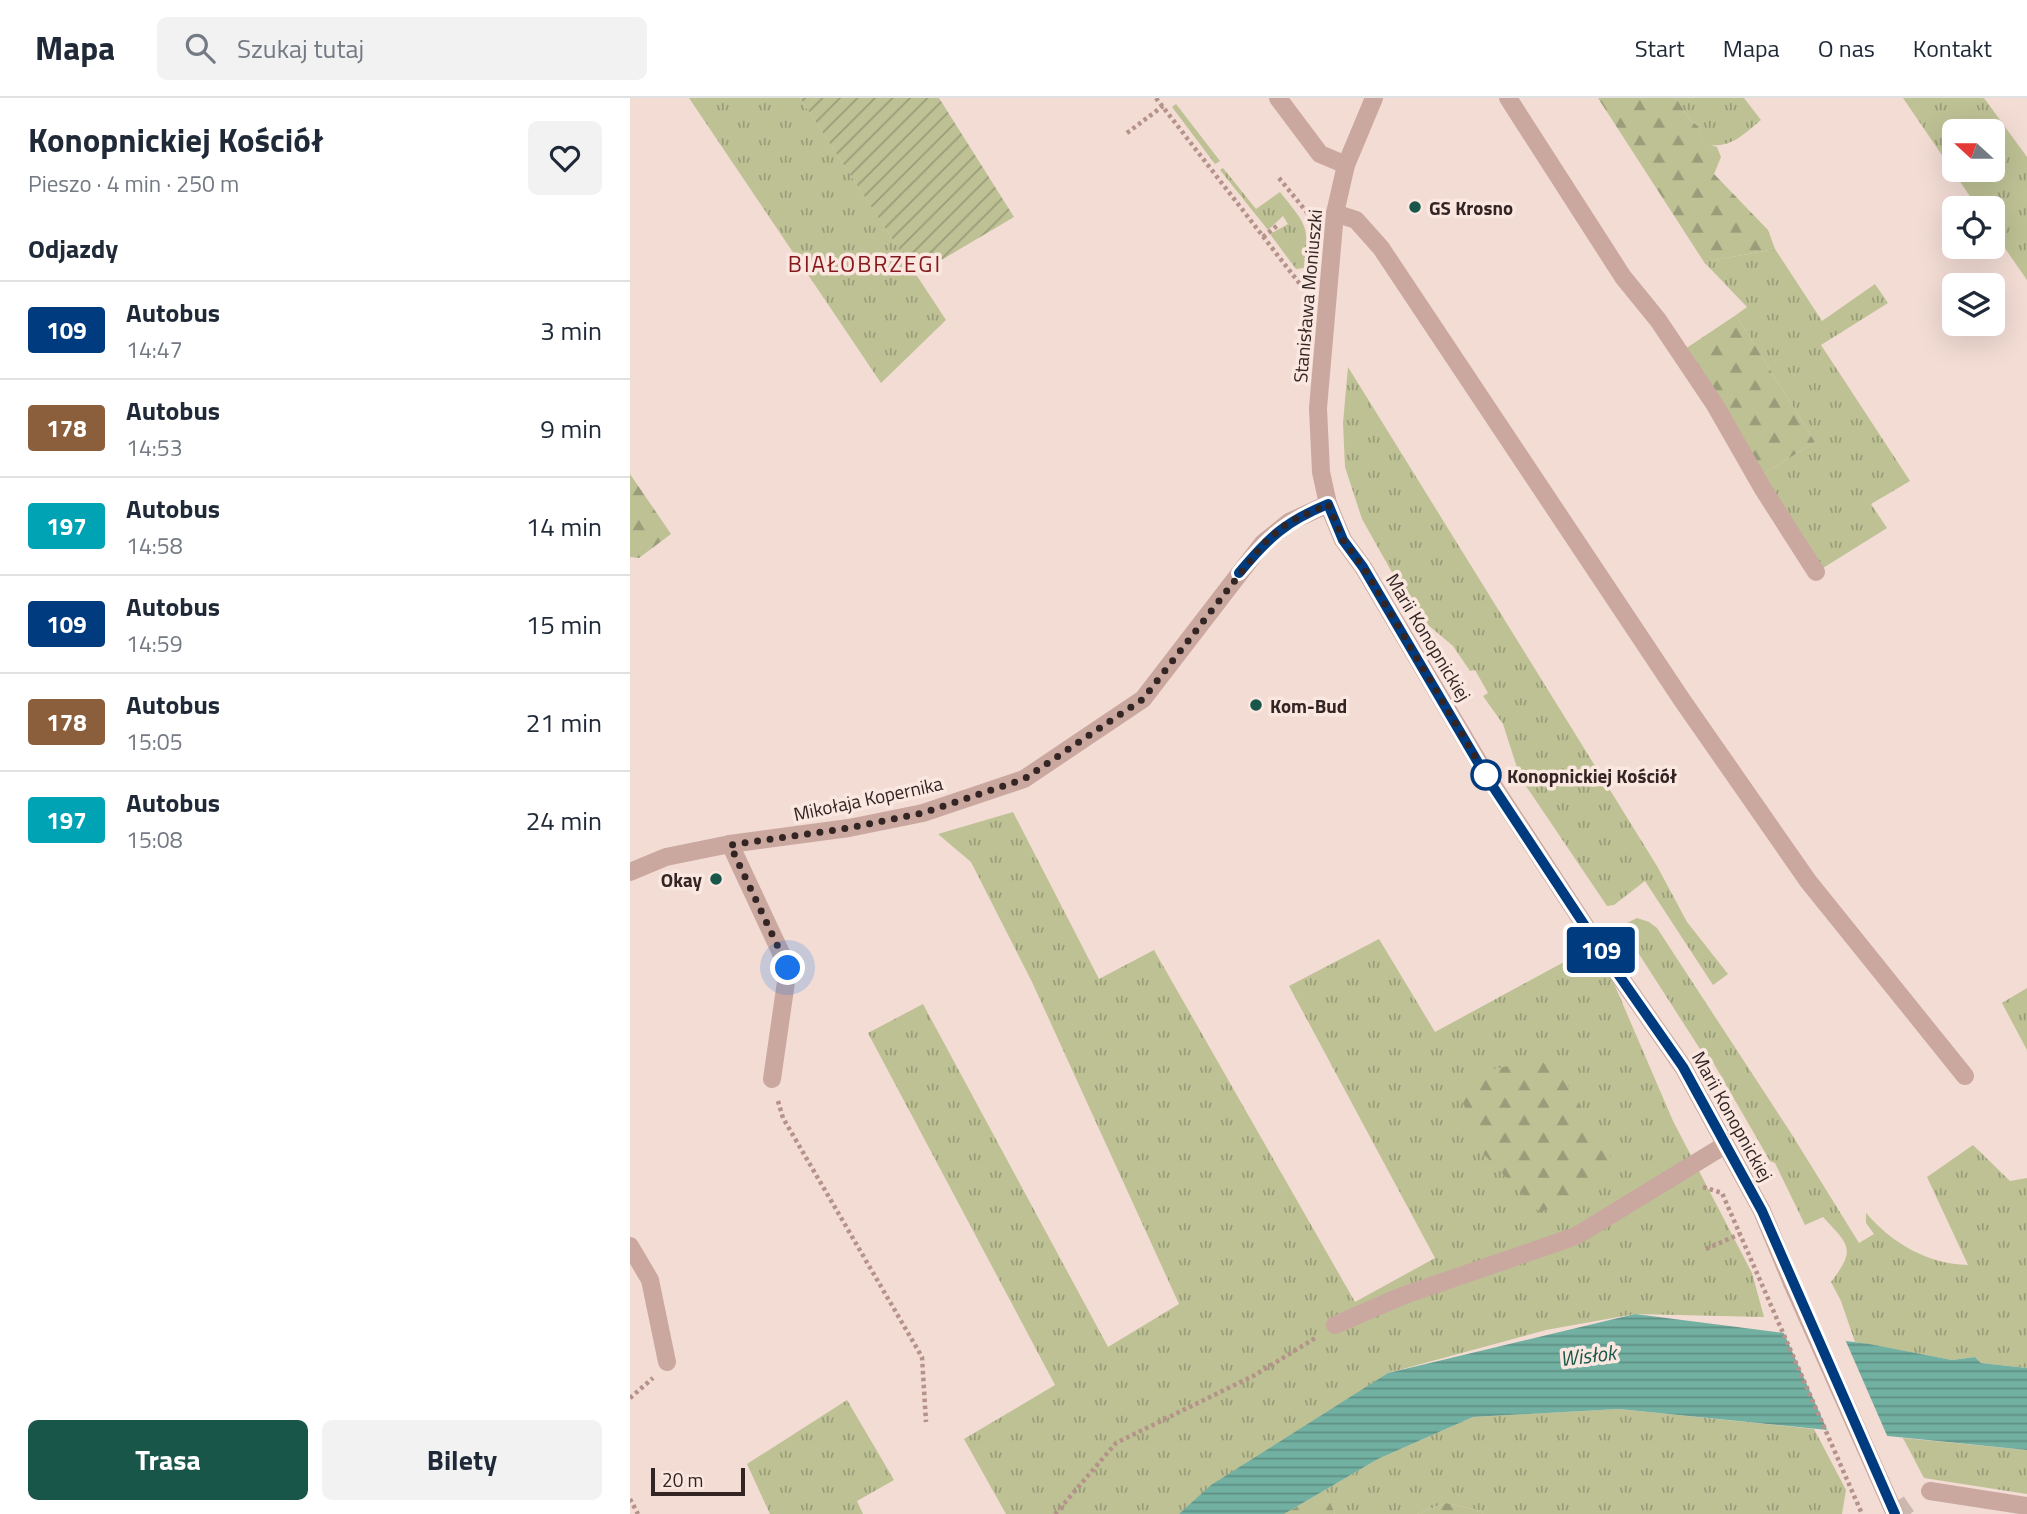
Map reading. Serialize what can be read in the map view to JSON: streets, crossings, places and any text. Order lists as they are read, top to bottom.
{
  "streets": {
    "street": ["Stanisława Moniuszki", "Marii Konopnickiej", "Mikołaja Kopernika"]
  },
  "crossings": [
    ["Stanisława Moniuszki", "Marii Konopnickiej"],
    ["Stanisława Moniuszki", "Mikołaja Kopernika"],
    ["Marii Konopnickiej", "Mikołaja Kopernika"]
  ],
  "districts": ["BIAŁOBRZEGI"],
  "water": ["Wisłok"],
  "places": [
    "GS Krosno",
    "Kom-Bud",
    "Konopnickiej Kościół",
    "Okay"
  ],
  "lines": ["bus line 109"],
  "scale_bar": "20 m",
  "north": "left",
  "page": {
    "header": "Mapa",
    "search": "Szukaj tutaj",
    "nav": [
      "Start",
      "Mapa",
      "O nas",
      "Kontakt"
    ],
    "heading": [
      ["Konopnickiej Kościół", "Pieszo · 4 min · 250 m"],
      "Odjazdy"
    ],
    "on_map": "109",
    "list": [
      {
        "mark": "109",
        "name": "Autobus",
        "note": "14:47",
        "value": "3 min"
      },
      {
        "mark": "178",
        "name": "Autobus",
        "note": "14:53",
        "value": "9 min"
      },
      {
        "mark": "197",
        "name": "Autobus",
        "note": "14:58",
        "value": "14 min"
      },
      {
        "mark": "109",
        "name": "Autobus",
        "note": "14:59",
        "value": "15 min"
      },
      {
        "mark": "178",
        "name": "Autobus",
        "note": "15:05",
        "value": "21 min"
      },
      {
        "mark": "197",
        "name": "Autobus",
        "note": "15:08",
        "value": "24 min"
      }
    ],
    "buttons": ["Trasa", "Bilety"],
    "scale": "20 m"
  }
}
